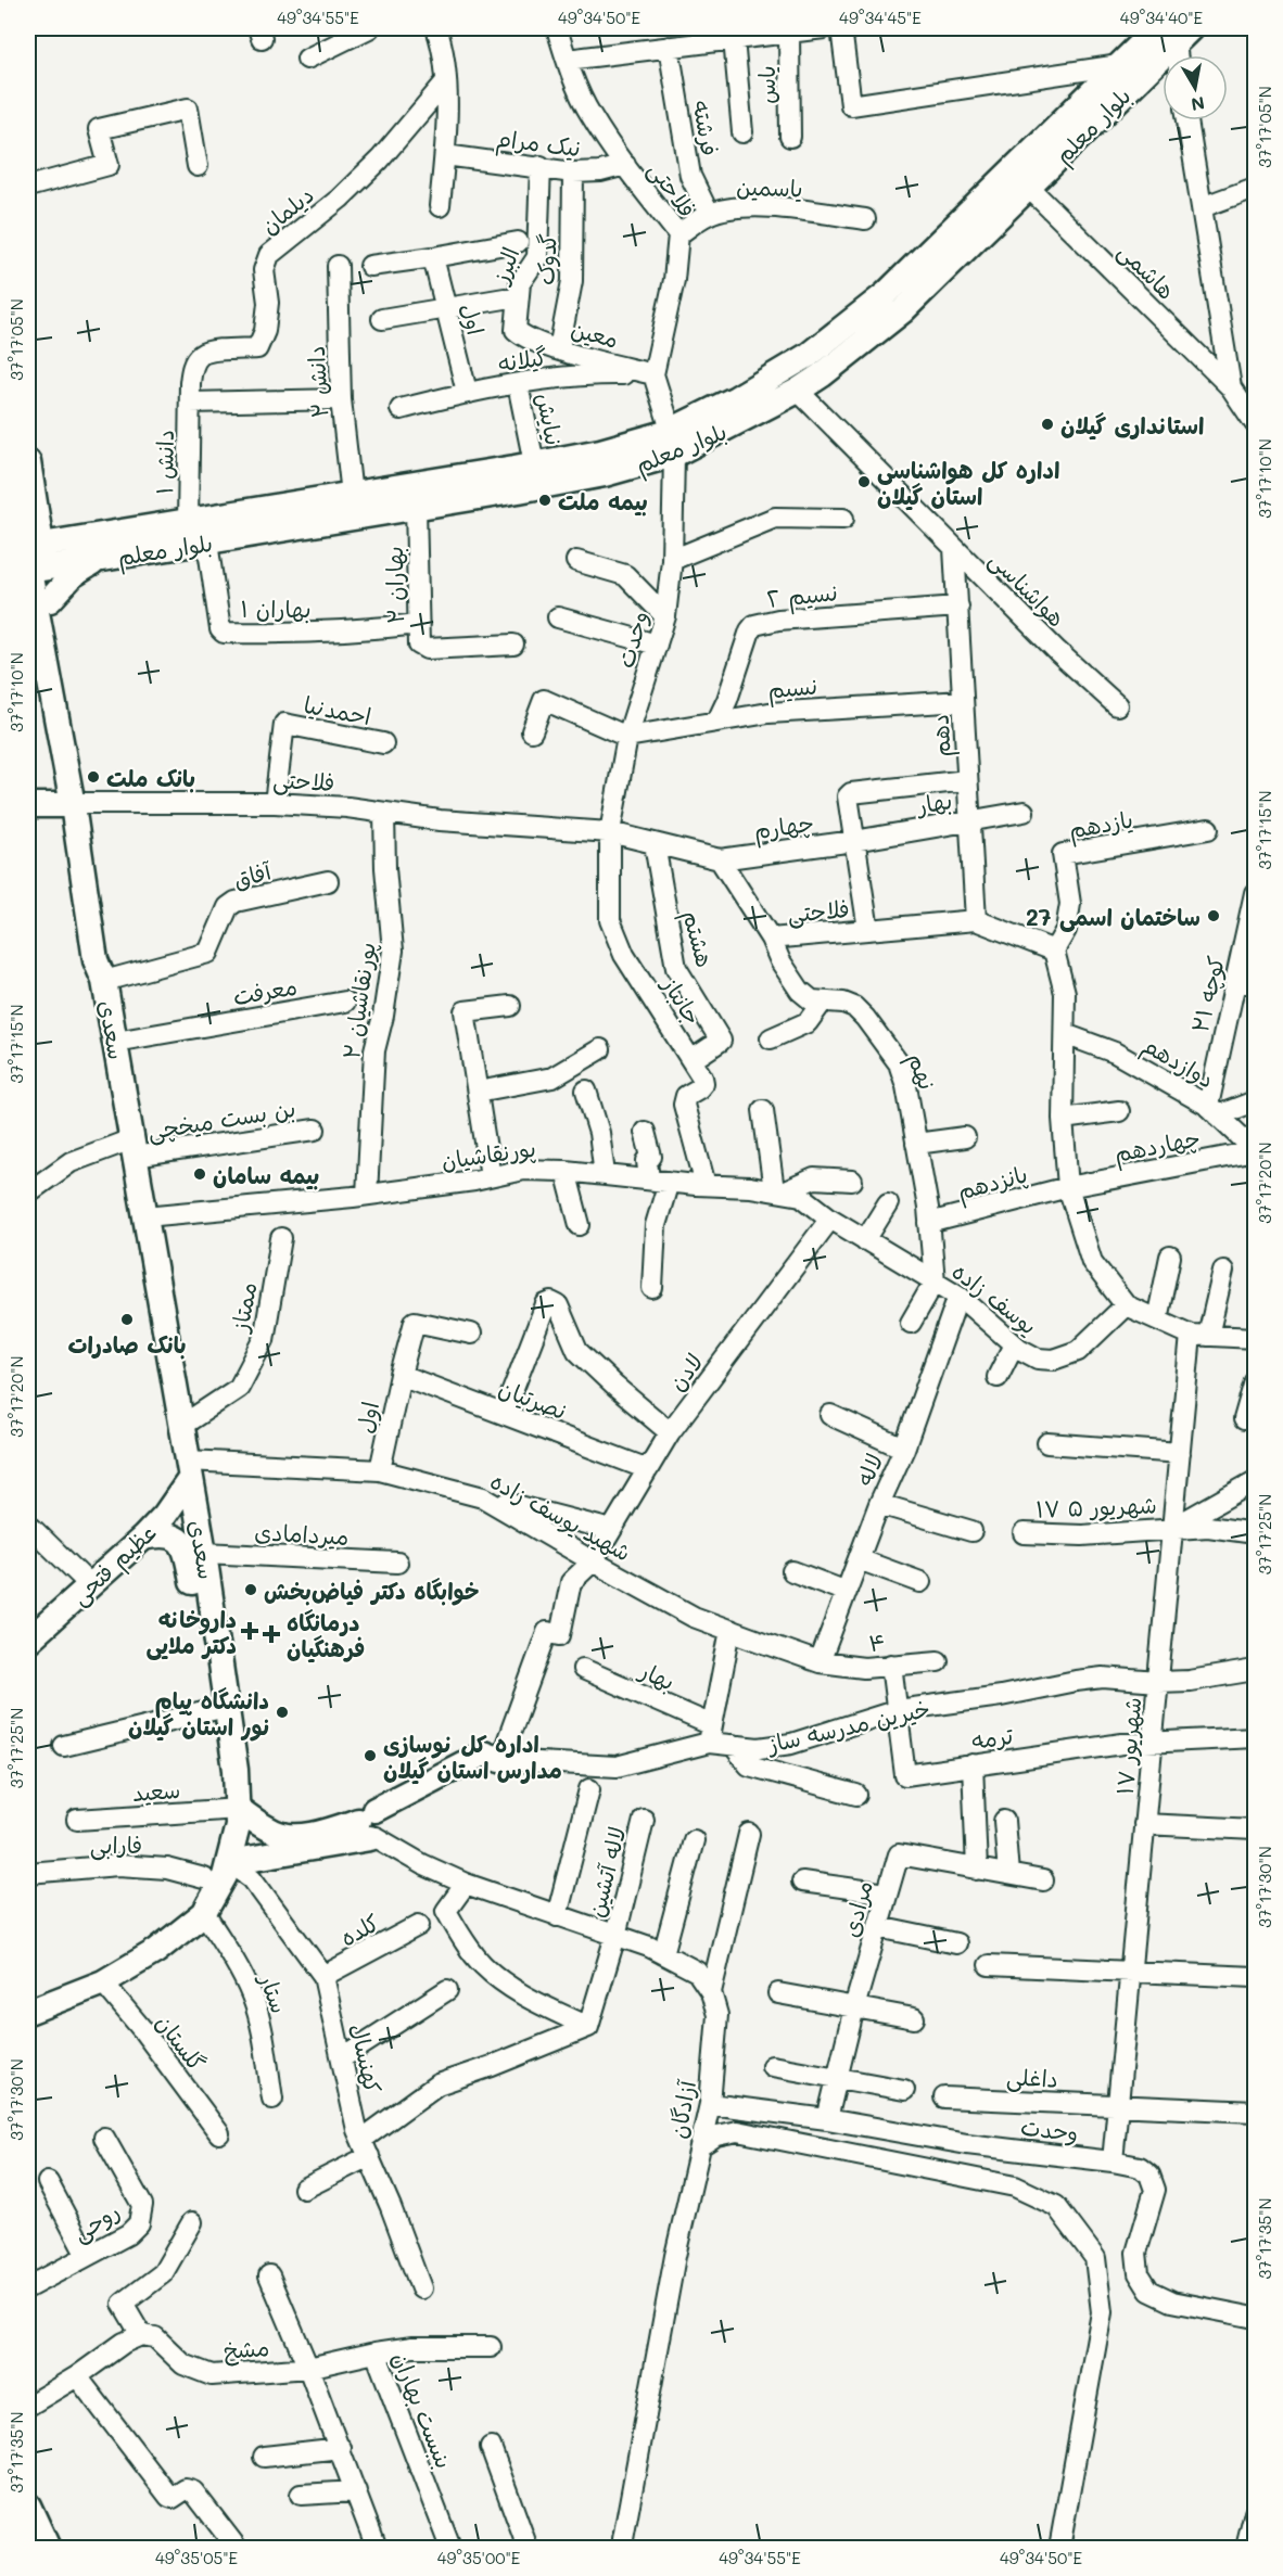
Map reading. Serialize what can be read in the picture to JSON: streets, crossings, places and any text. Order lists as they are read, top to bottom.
{
  "streets": {
    "main road": ["بلوار معلم", "سعدی", "عظیم فتحی"],
    "street": [
      "یاس",
      "فرشته",
      "نیک مرام",
      "یاسمین",
      "فلاحتی",
      "دیلمان",
      "گدوک",
      "البرز",
      "هاشمی",
      "اول",
      "معین",
      "گیلانه",
      "دانش ۲",
      "نیایش",
      "دانش ۱",
      "بهاران ۲",
      "هواشناسی",
      "نسیم ٢",
      "بهاران ۱",
      "وحدت",
      "نسیم",
      "احمدنیا",
      "دهم",
      "بهار",
      "یازدهم",
      "چهارم",
      "آفاق",
      "هشتم",
      "معرفت",
      "کوچه ۲۱",
      "پورنقاشیان ۲",
      "جانباز",
      "دوازدهم",
      "نهم",
      "بن بست میخچی",
      "چهاردهم",
      "پورنقاشیان",
      "پانزدهم",
      "یوسف زاده",
      "ممتاز",
      "لادن",
      "نصرتیان",
      "لاله",
      "۱۷ شهریور ۵",
      "شهید یوسف زاده",
      "میردامادی",
      "۴",
      "خیرین مدرسه ساز",
      "ترمه",
      "۱۷ شهریور",
      "سعید",
      "فارابی",
      "لاله آتشین",
      "مرادی",
      "کلده",
      "ستار",
      "گلستان",
      "کهنسال",
      "داغلی",
      "آزادگان",
      "روحی",
      "مشخ",
      "بنبست بهاران"
    ]
  },
  "crossings": [
    ["بلوار معلم", "فلاحتی"],
    ["بلوار معلم", "هاشمی"],
    ["بلوار معلم", "دانش ۲"],
    ["بلوار معلم", "نیایش"],
    ["بلوار معلم", "دانش ۱"],
    ["بلوار معلم", "بهاران ۲"],
    ["بلوار معلم", "هواشناسی"],
    ["بلوار معلم", "بهاران ۱"],
    ["بلوار معلم", "وحدت"],
    ["بلوار معلم", "سعدی"],
    ["فرشته", "یاسمین"],
    ["نیک مرام", "فلاحتی"],
    ["نیک مرام", "گدوک"],
    ["نیک مرام", "البرز"],
    ["یاسمین", "فلاحتی"],
    ["فلاحتی", "معین"],
    ["فلاحتی", "گیلانه"],
    ["فلاحتی", "وحدت"],
    ["فلاحتی", "احمدنیا"],
    ["فلاحتی", "دهم"],
    ["فلاحتی", "یازدهم"],
    ["فلاحتی", "چهارم"],
    ["فلاحتی", "هشتم"],
    ["فلاحتی", "پورنقاشیان ۲"],
    ["فلاحتی", "جانباز"],
    ["فلاحتی", "سعدی"],
    ["فلاحتی", "نهم"],
    ["دیلمان", "دانش ۱"],
    ["گدوک", "معین"],
    ["البرز", "معین"],
    ["اول", "گیلانه"],
    ["اول", "نصرتیان"],
    ["اول", "شهید یوسف زاده"],
    ["معین", "گیلانه"],
    ["گیلانه", "نیایش"],
    ["بهاران ۲", "بهاران ۱"],
    ["هواشناسی", "دهم"],
    ["نسیم ٢", "نسیم"],
    ["نسیم ٢", "دهم"],
    ["وحدت", "نسیم"],
    ["وحدت", "جانباز"],
    ["وحدت", "۱۷ شهریور"],
    ["وحدت", "مرادی"],
    ["وحدت", "آزادگان"],
    ["نسیم", "دهم"],
    ["دهم", "بهار"],
    ["بهار", "چهارم"],
    ["بهار", "خیرین مدرسه ساز"],
    ["آفاق", "سعدی"],
    ["هشتم", "جانباز"],
    ["معرفت", "سعدی"],
    ["کوچه ۲۱", "دوازدهم"],
    ["پورنقاشیان ۲", "پورنقاشیان"],
    ["جانباز", "پورنقاشیان"],
    ["سعدی", "بن بست میخچی"],
    ["سعدی", "پورنقاشیان"],
    ["سعدی", "ممتاز"],
    ["سعدی", "شهید یوسف زاده"],
    ["سعدی", "میردامادی"],
    ["سعدی", "عظیم فتحی"],
    ["سعدی", "سعید"],
    ["سعدی", "ستار"],
    ["سعدی", "گلستان"],
    ["سعدی", "کهنسال"],
    ["دوازدهم", "چهاردهم"],
    ["نهم", "پانزدهم"],
    ["نهم", "یوسف زاده"],
    ["چهاردهم", "پانزدهم"],
    ["پورنقاشیان", "یوسف زاده"],
    ["پورنقاشیان", "لادن"],
    ["یوسف زاده", "لادن"],
    ["یوسف زاده", "لاله"],
    ["لادن", "نصرتیان"],
    ["لادن", "شهید یوسف زاده"],
    ["لادن", "خیرین مدرسه ساز"],
    ["لاله", "شهید یوسف زاده"],
    ["لاله", "۴"],
    ["۱۷ شهریور ۵", "۱۷ شهریور"],
    ["شهید یوسف زاده", "عظیم فتحی"],
    ["شهید یوسف زاده", "۴"],
    ["خیرین مدرسه ساز", "ترمه"],
    ["خیرین مدرسه ساز", "۱۷ شهریور"],
    ["ترمه", "۱۷ شهریور"],
    ["۱۷ شهریور", "داغلی"],
    ["کلده", "کهنسال"],
    ["مشخ", "بنبست بهاران"]
  ],
  "places": {
    "other": [
      "استانداری گیلان",
      "اداره کل هواشناسی استان گیلان",
      "بیمه ملت",
      "بانک ملت",
      "ساختمان اسمی 27",
      "بیمه سامان",
      "بانک صادرات",
      "خوابگاه دکتر فیاض‌بخش",
      "دانشگاه پیام نور استان گیلان",
      "اداره کل نوسازی مدارس استان گیلان"
    ],
    "health": ["داروخانه دکتر ملایی", "درمانگاه فرهنگیان"]
  },
  "north": "bottom",
  "coordinates": [
    "49°34'55\"E",
    "49°34'50\"E",
    "49°34'45\"E",
    "49°34'40\"E",
    "37°17'05\"N",
    "37°17'10\"N",
    "37°17'15\"N",
    "37°17'20\"N",
    "37°17'25\"N",
    "37°17'30\"N",
    "37°17'35\"N",
    "49°35'05\"E",
    "49°35'00\"E"
  ]
}
